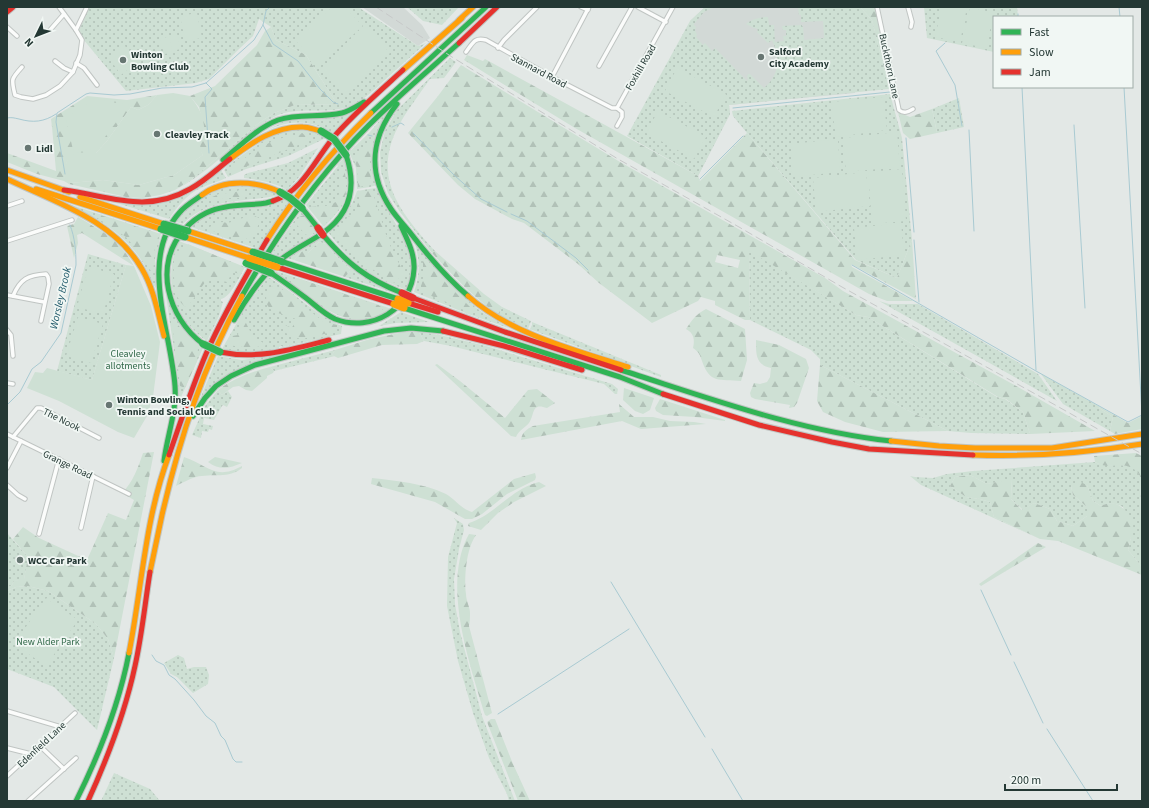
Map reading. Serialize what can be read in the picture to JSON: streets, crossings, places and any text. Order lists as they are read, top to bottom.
{
  "streets": {
    "street": [
      "Buckthorn Lane",
      "Foxhill Road",
      "Stannard Road",
      "The Nook",
      "Grange Road",
      "Edenfield Lane"
    ]
  },
  "crossings": [
    ["Foxhill Road", "Stannard Road"],
    ["The Nook", "Grange Road"]
  ],
  "water": ["Worsley Brook"],
  "parks": ["Cleavley allotments", "New Alder Park"],
  "places": [
    "Salford City Academy",
    "Winton Bowling Club",
    "Cleavley Track",
    "Lidl",
    "Winton Bowling, Tennis and Social Club",
    "WCC Car Park"
  ],
  "legend": ["Fast", "Slow", "Jam"],
  "scale_bar": "200 m",
  "north": "bottom left"
}
